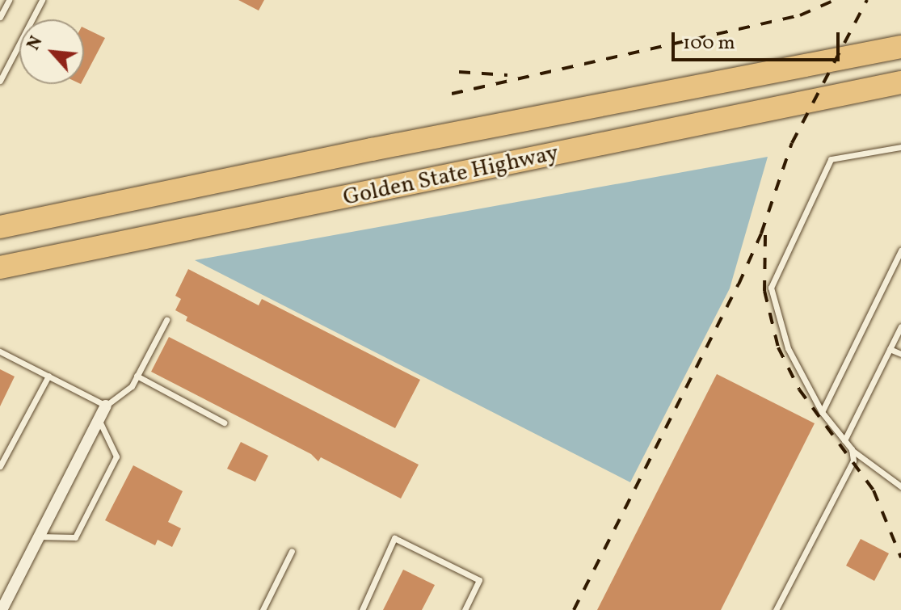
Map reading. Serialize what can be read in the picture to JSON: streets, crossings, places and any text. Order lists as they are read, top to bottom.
{
  "streets": {
    "highway": ["Golden State Highway"]
  },
  "scale_bar": "100 m",
  "north": "top left"
}
